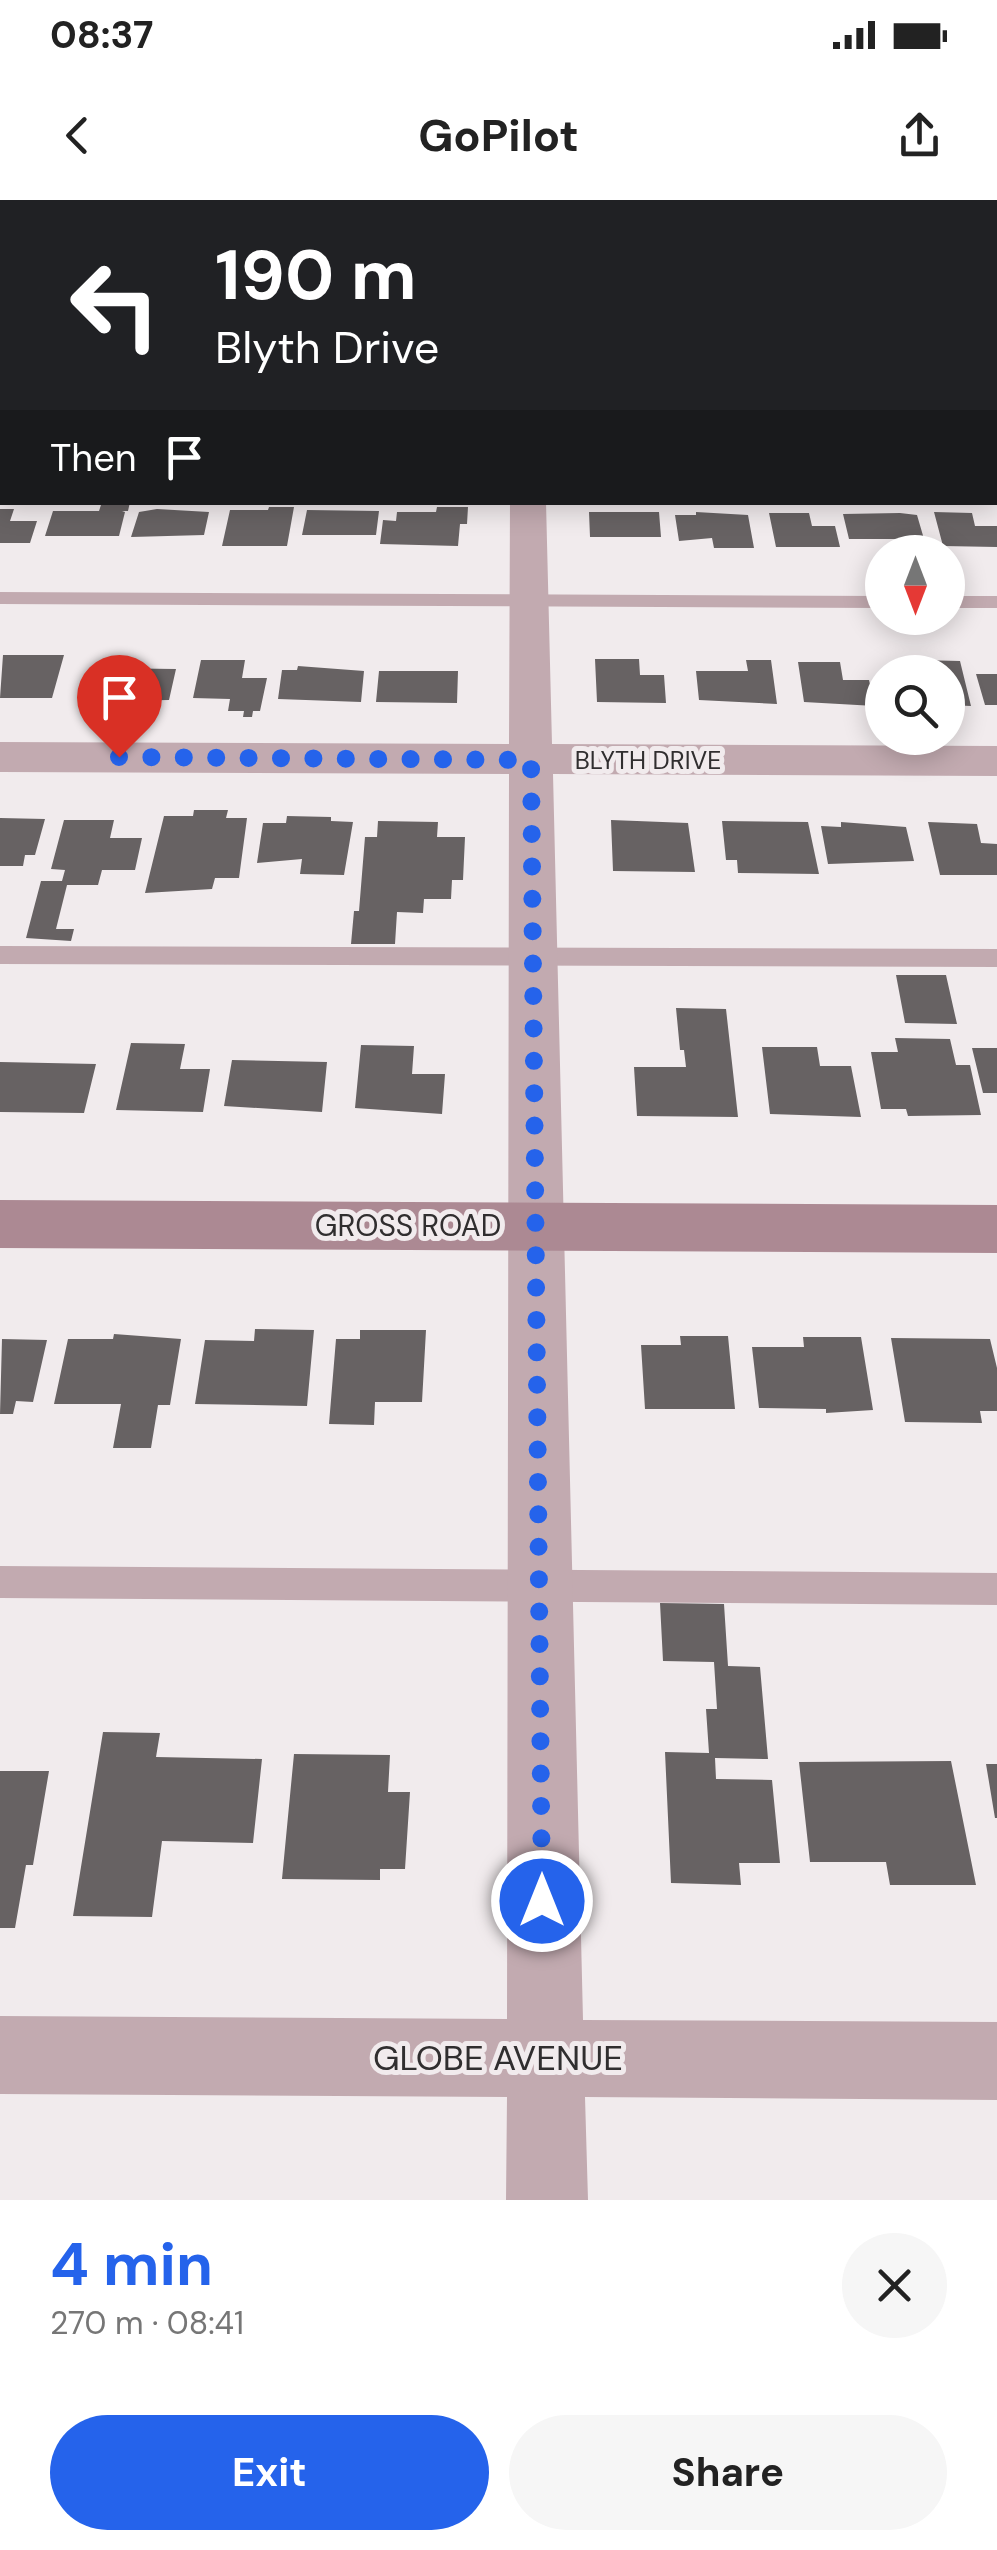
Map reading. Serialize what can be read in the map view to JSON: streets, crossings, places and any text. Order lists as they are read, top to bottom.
{
  "streets": {
    "street": ["BLYTH DRIVE", "GROSS ROAD", "GLOBE AVENUE"]
  },
  "north": "bottom",
  "page": {
    "status": "08:37",
    "header": "GoPilot",
    "turn": ["190 m", "Blyth Drive"],
    "then": "Then",
    "heading": ["4 min", "270 m · 08:41"],
    "buttons": ["Exit", "Share"]
  }
}
